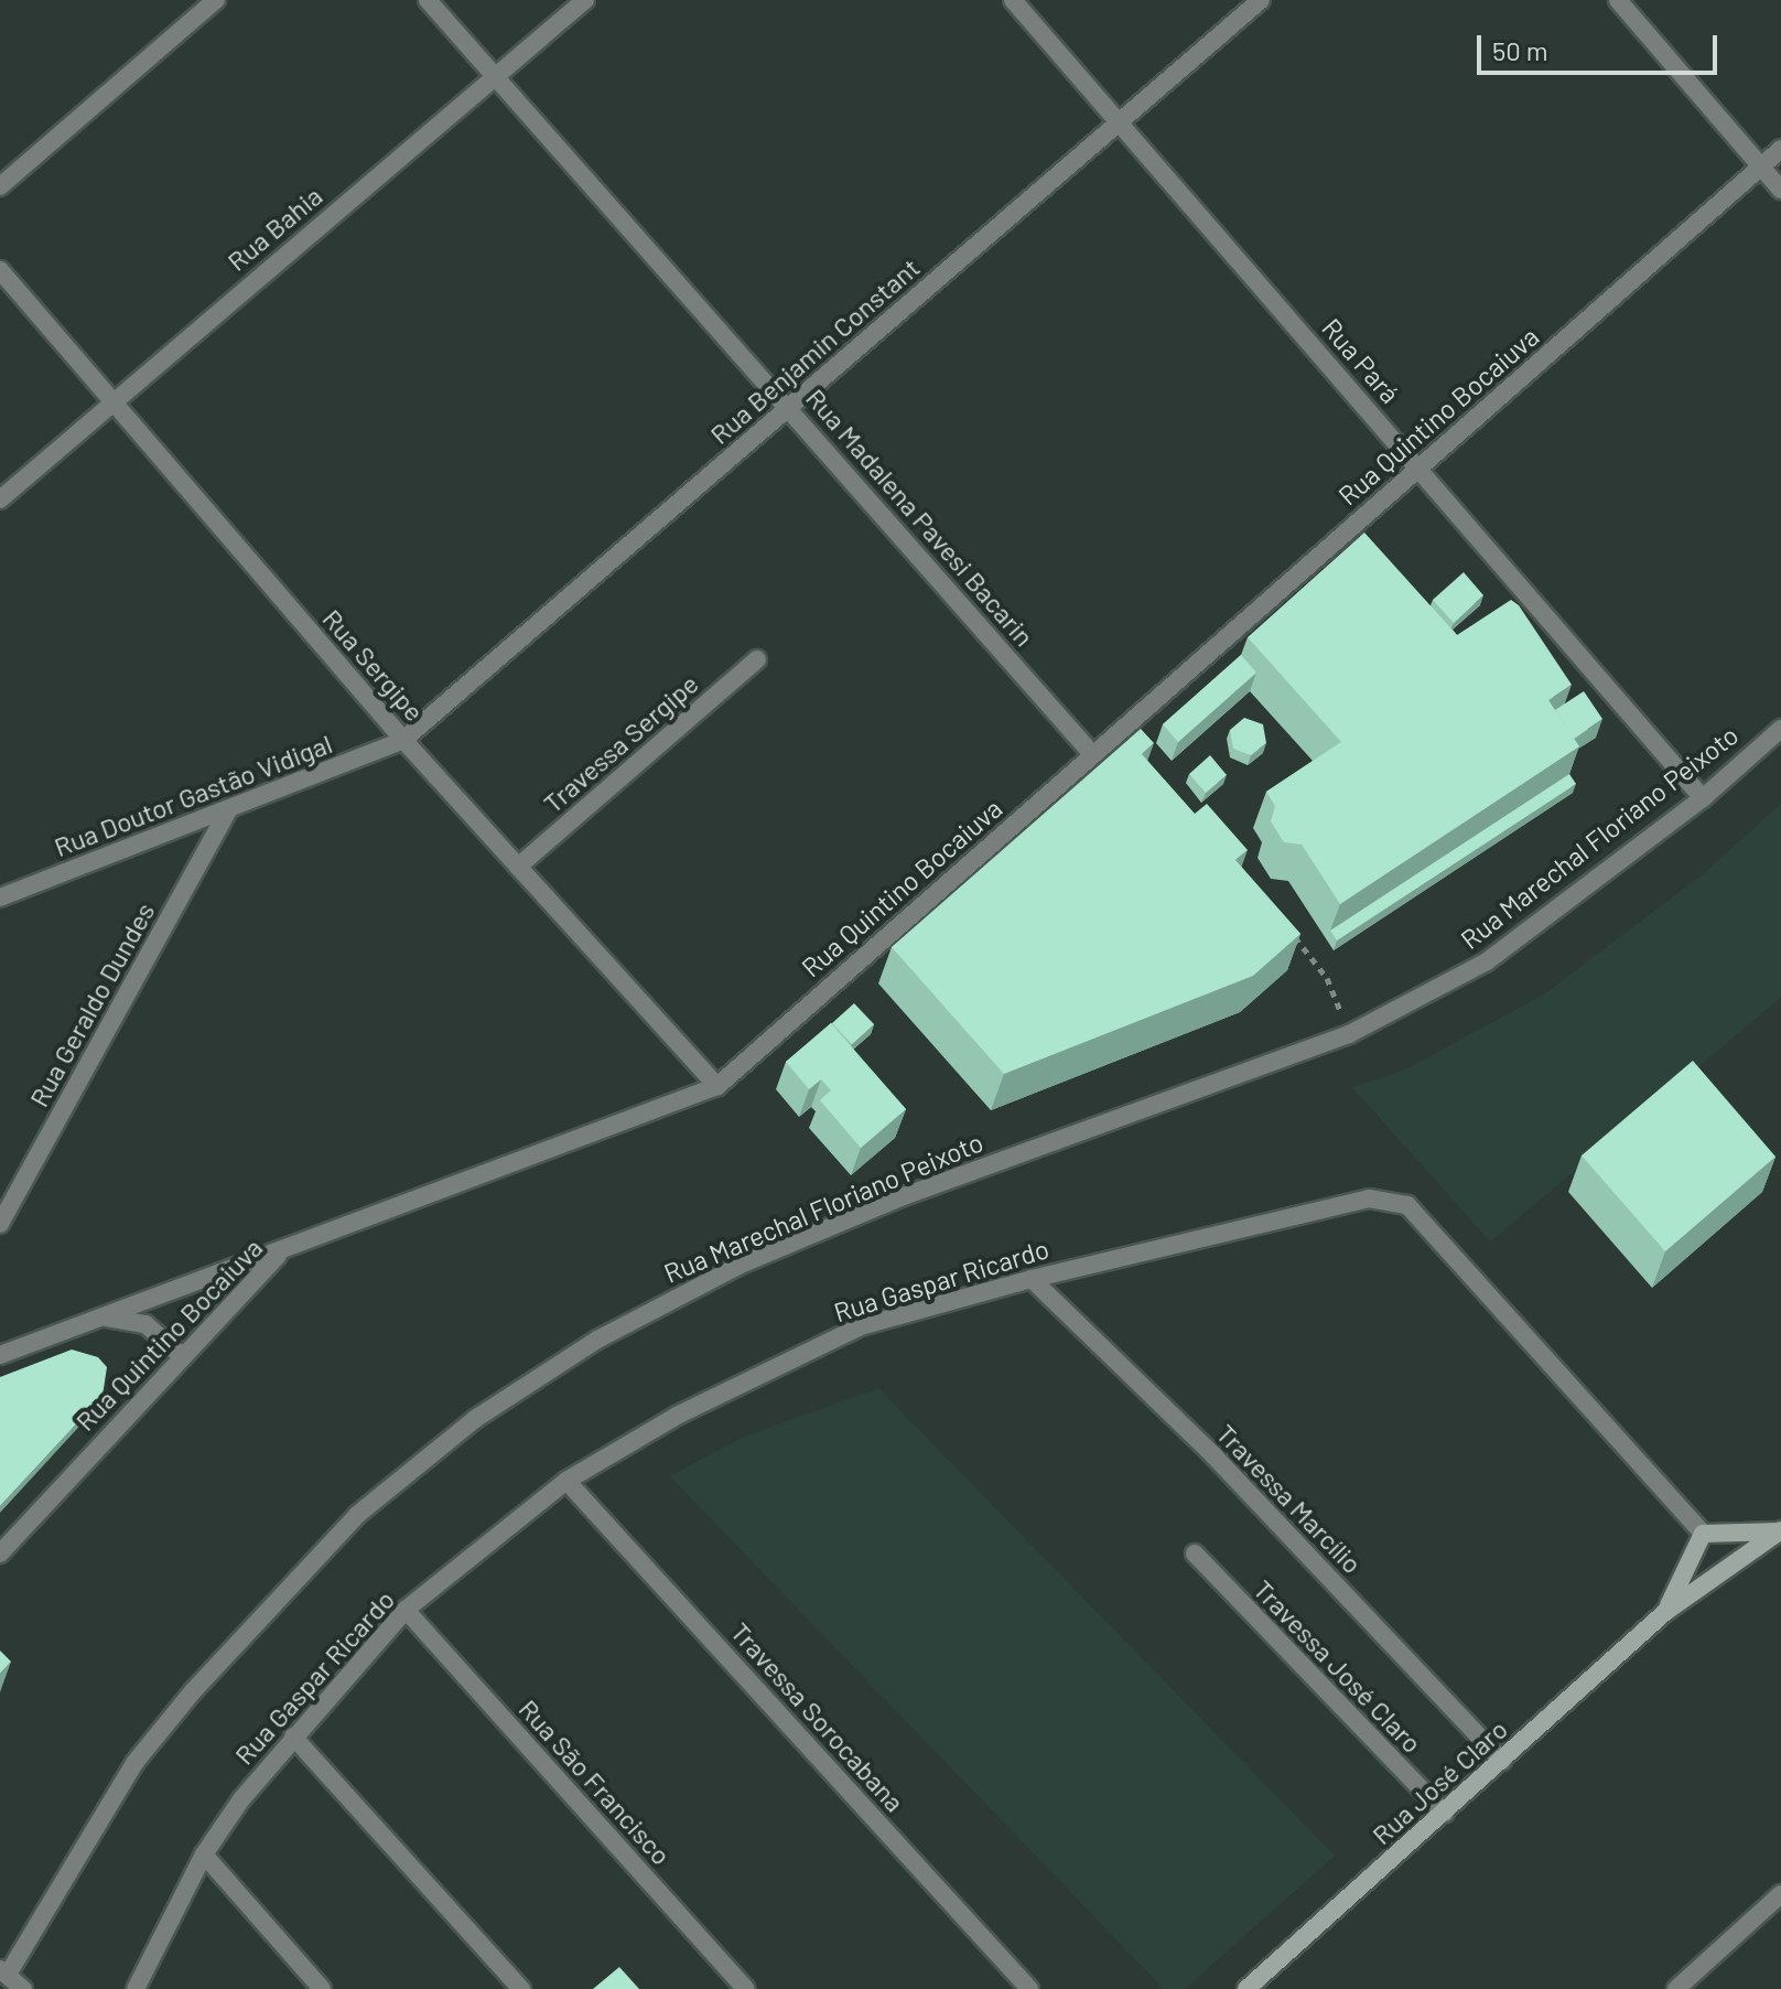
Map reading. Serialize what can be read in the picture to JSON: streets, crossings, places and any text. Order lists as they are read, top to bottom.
{
  "streets": {
    "street": [
      "Rua Bahia",
      "Rua Benjamin Constant",
      "Rua Pará",
      "Rua Quintino Bocaiuva",
      "Rua Madalena Pavesi Bacarin",
      "Rua Sergipe",
      "Travessa Sergipe",
      "Rua Doutor Gastão Vidigal",
      "Rua Marechal Floriano Peixoto",
      "Rua Geraldo Dundes",
      "Rua Gaspar Ricardo",
      "Travessa Marcílio",
      "Travessa José Claro",
      "Travessa Sorocabana",
      "Rua São Francisco",
      "Rua José Claro"
    ]
  },
  "crossings": [
    ["Rua Bahia", "Rua Madalena Pavesi Bacarin"],
    ["Rua Bahia", "Rua Sergipe"],
    ["Rua Benjamin Constant", "Rua Pará"],
    ["Rua Benjamin Constant", "Rua Madalena Pavesi Bacarin"],
    ["Rua Benjamin Constant", "Rua Sergipe"],
    ["Rua Benjamin Constant", "Rua Doutor Gastão Vidigal"],
    ["Rua Pará", "Rua Quintino Bocaiuva"],
    ["Rua Pará", "Rua Marechal Floriano Peixoto"],
    ["Rua Quintino Bocaiuva", "Rua Madalena Pavesi Bacarin"],
    ["Rua Quintino Bocaiuva", "Rua Sergipe"],
    ["Rua Sergipe", "Travessa Sergipe"],
    ["Rua Sergipe", "Rua Doutor Gastão Vidigal"],
    ["Rua Doutor Gastão Vidigal", "Rua Geraldo Dundes"],
    ["Rua Gaspar Ricardo", "Travessa Marcílio"],
    ["Rua Gaspar Ricardo", "Travessa Sorocabana"],
    ["Rua Gaspar Ricardo", "Rua São Francisco"],
    ["Rua Gaspar Ricardo", "Rua José Claro"],
    ["Travessa Marcílio", "Rua José Claro"],
    ["Travessa José Claro", "Rua José Claro"]
  ],
  "scale_bar": "50 m"
}
